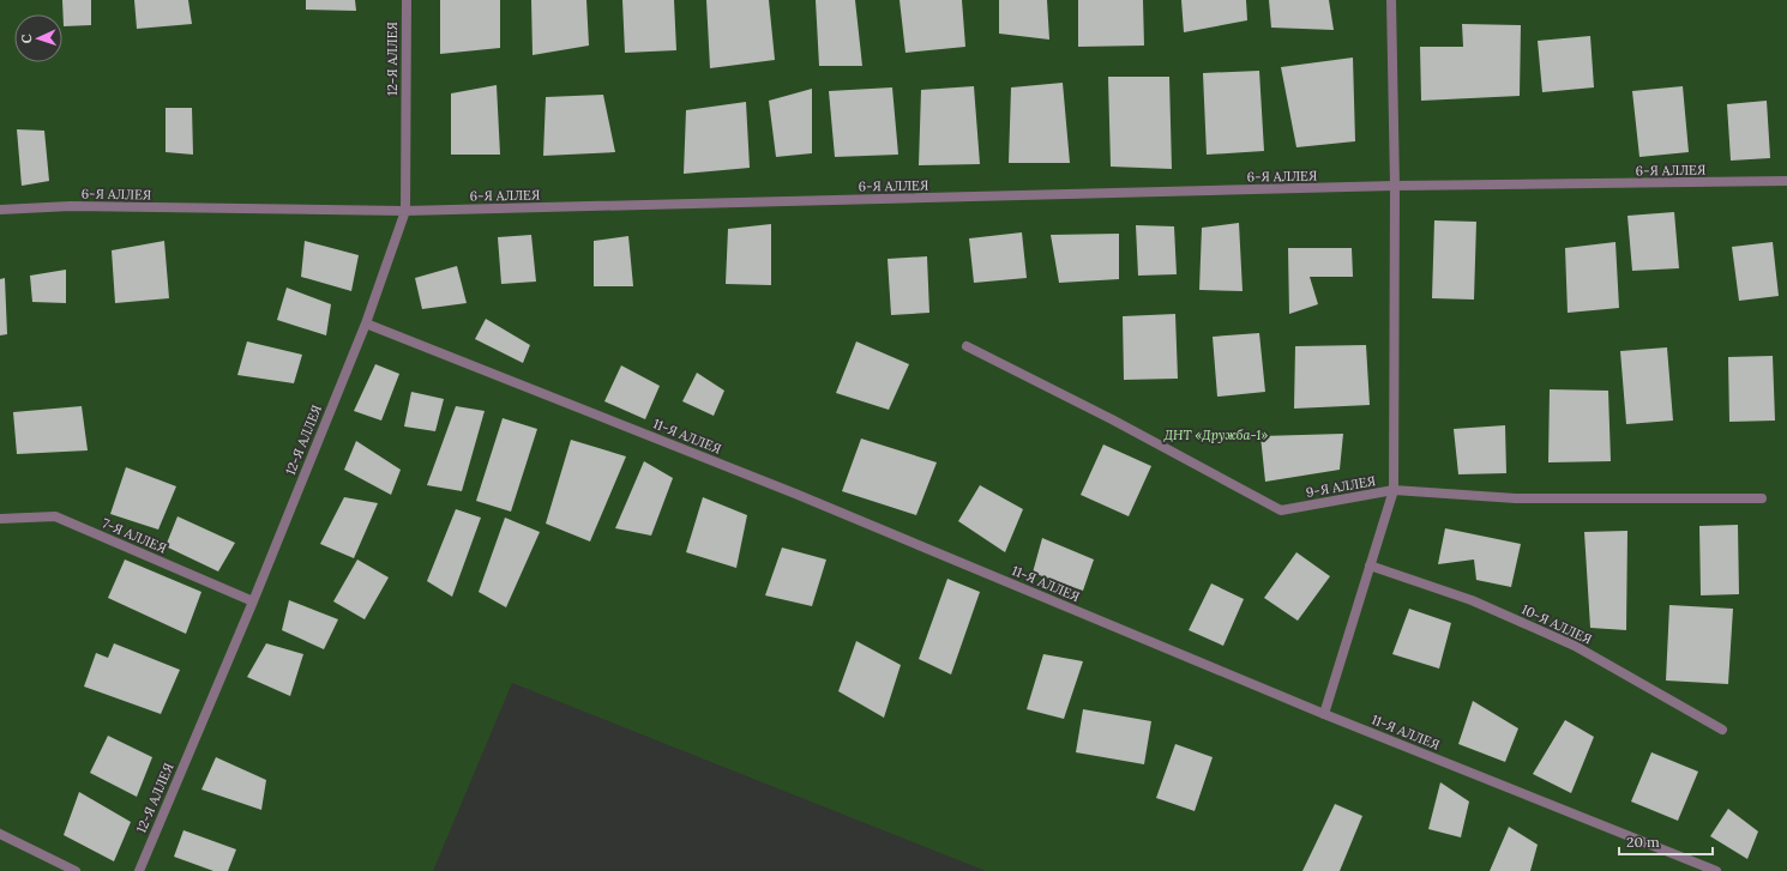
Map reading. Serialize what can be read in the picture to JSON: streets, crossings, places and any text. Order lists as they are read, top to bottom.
{
  "streets": {
    "street": [
      "12-Я АЛЛЕЯ",
      "6-Я АЛЛЕЯ",
      "11-Я АЛЛЕЯ",
      "9-Я АЛЛЕЯ",
      "7-Я АЛЛЕЯ",
      "10-Я АЛЛЕЯ"
    ]
  },
  "crossings": [
    ["12-Я АЛЛЕЯ", "6-Я АЛЛЕЯ"],
    ["12-Я АЛЛЕЯ", "11-Я АЛЛЕЯ"],
    ["12-Я АЛЛЕЯ", "7-Я АЛЛЕЯ"]
  ],
  "parks": ["ДНТ «Дружба-1»"],
  "scale_bar": "20 m",
  "north": "left"
}
